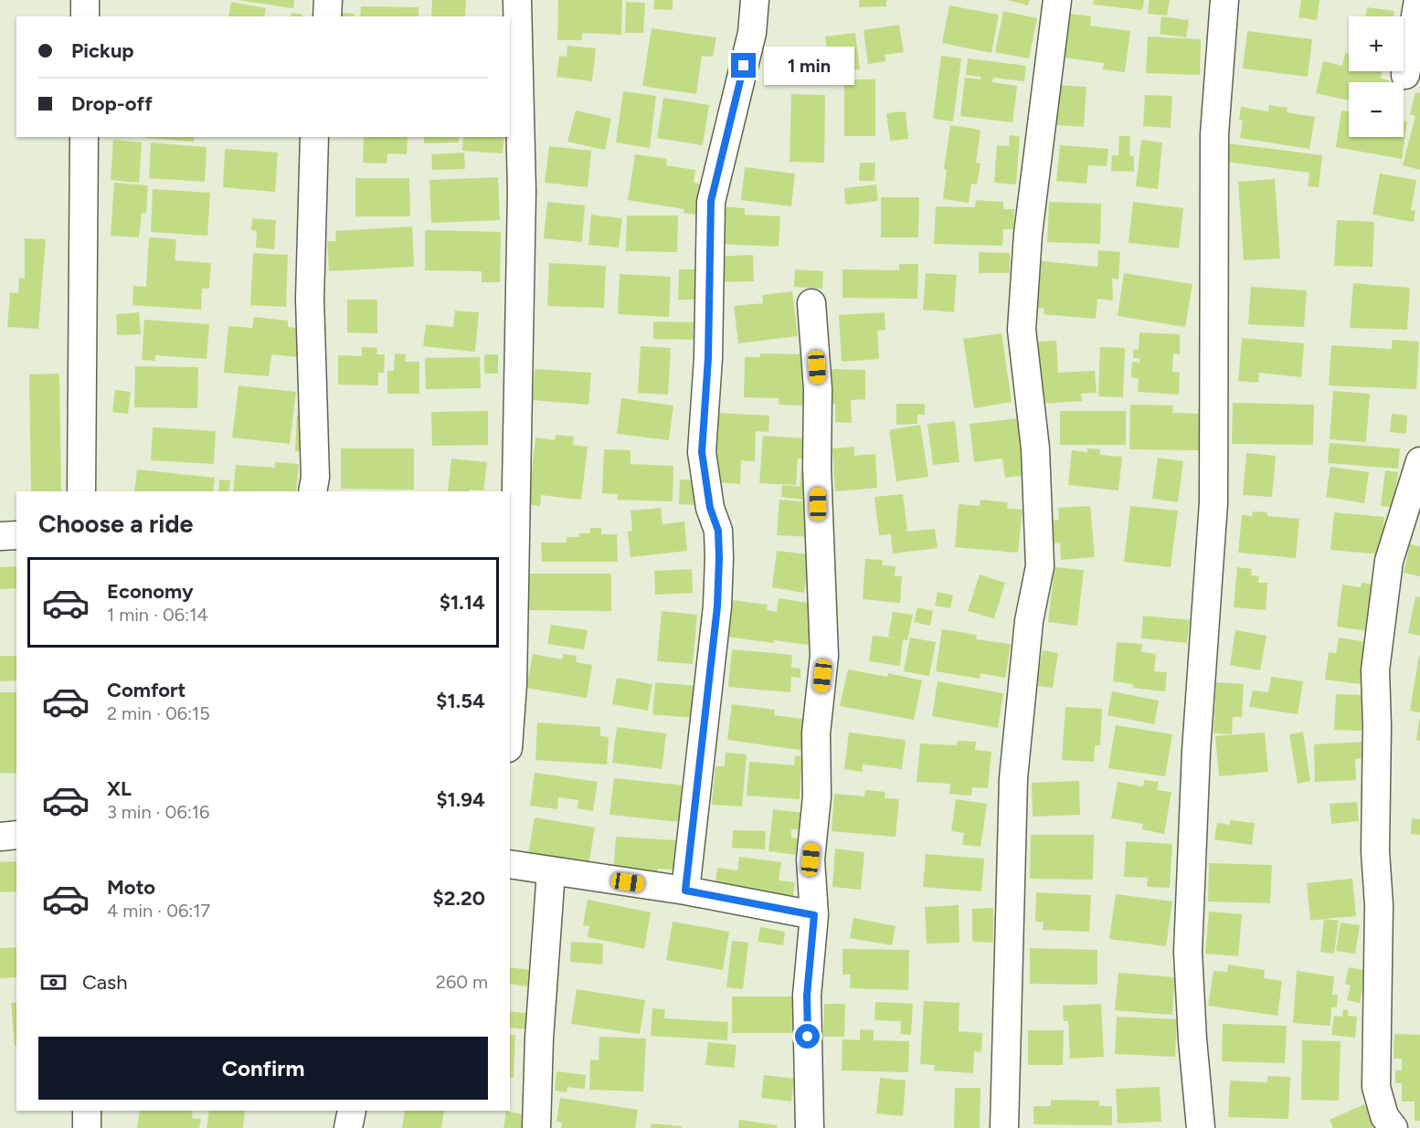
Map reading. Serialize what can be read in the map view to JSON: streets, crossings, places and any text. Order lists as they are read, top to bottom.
{
  "page": {
    "map_buttons": ["+", "−"],
    "banner": ["Pickup", "Drop-off"],
    "bubble": "1 min",
    "heading": "Choose a ride",
    "list": [
      {
        "name": "Economy",
        "note": "1 min · 06:14",
        "value": "$1.14"
      },
      {
        "name": "Comfort",
        "note": "2 min · 06:15",
        "value": "$1.54"
      },
      {
        "name": "XL",
        "note": "3 min · 06:16",
        "value": "$1.94"
      },
      {
        "name": "Moto",
        "note": "4 min · 06:17",
        "value": "$2.20"
      }
    ],
    "pay": ["Cash", "260 m"],
    "buttons": "Confirm"
  }
}
